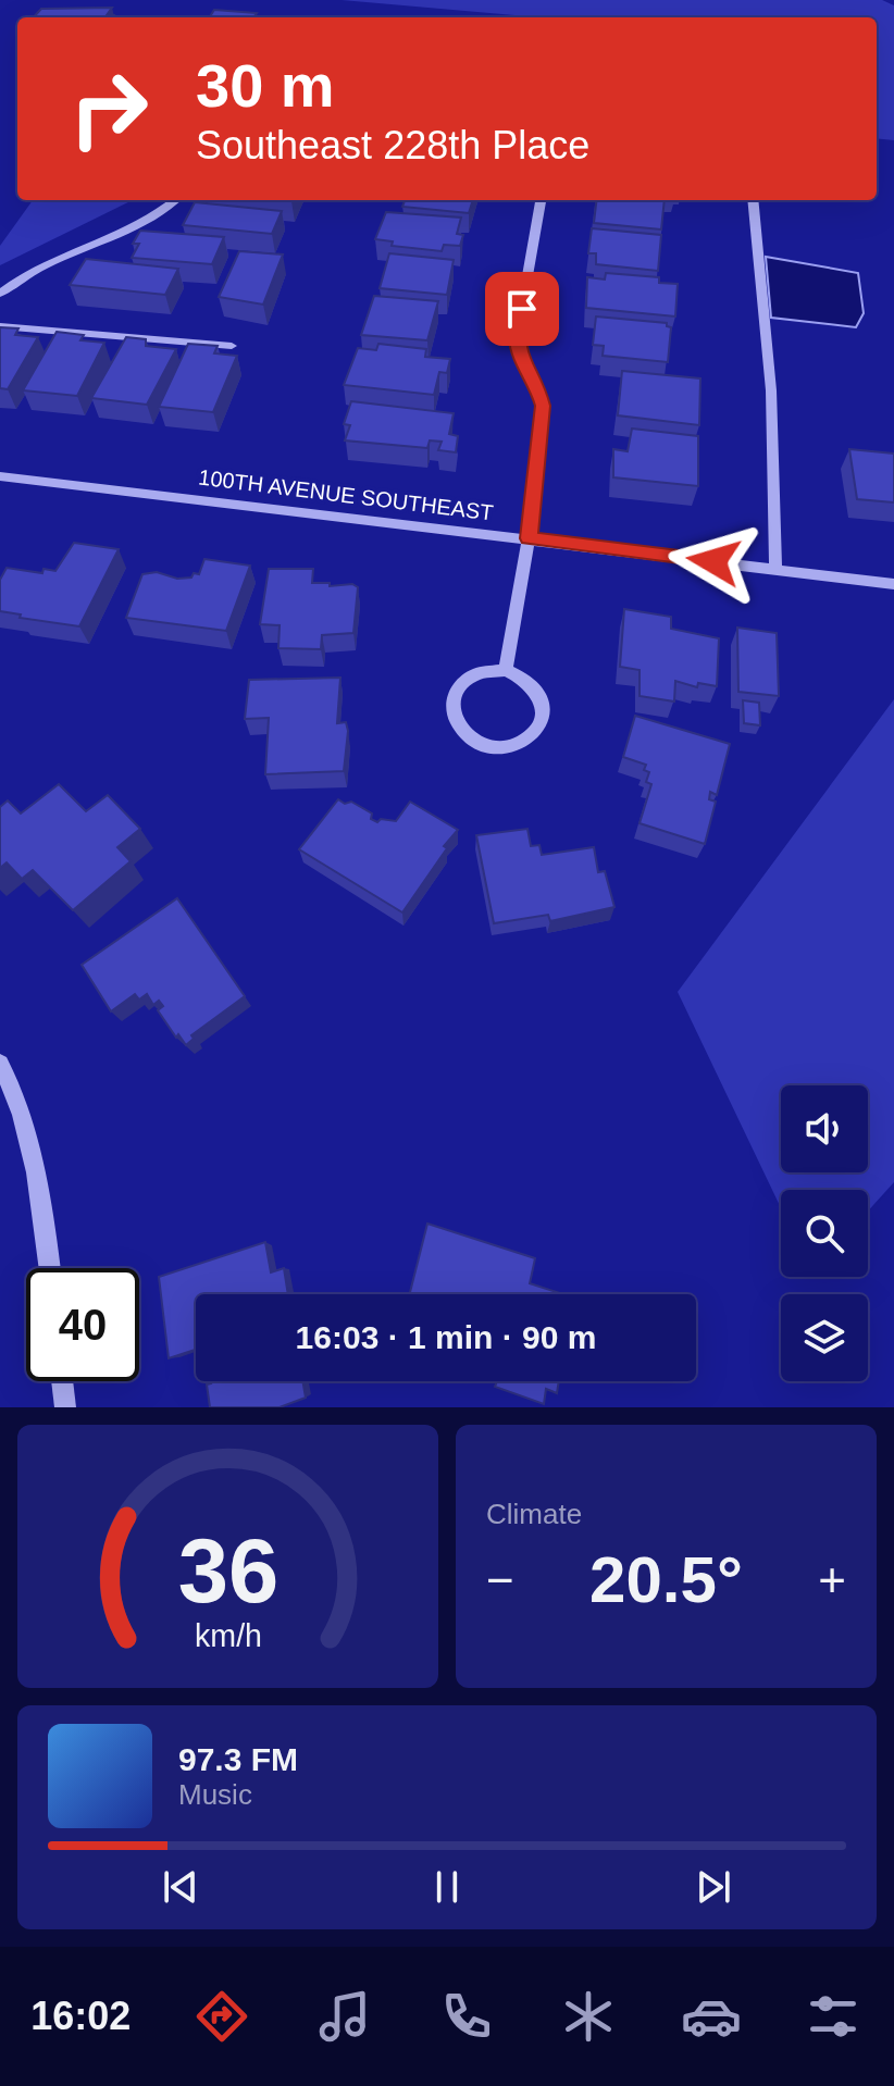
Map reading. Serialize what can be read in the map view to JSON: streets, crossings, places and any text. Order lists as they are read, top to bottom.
{
  "streets": {
    "street": ["100TH AVENUE SOUTHEAST"]
  },
  "page": {
    "turn": ["30 m", "Southeast 228th Place"],
    "limit": "40",
    "trip": "16:03 · 1 min · 90 m",
    "tile": "Climate",
    "heat": ["−", "20.5°", "+"],
    "song": ["97.3 FM", "Music"],
    "tabs": "16:02",
    "gauge": ["36", "km/h"]
  }
}
